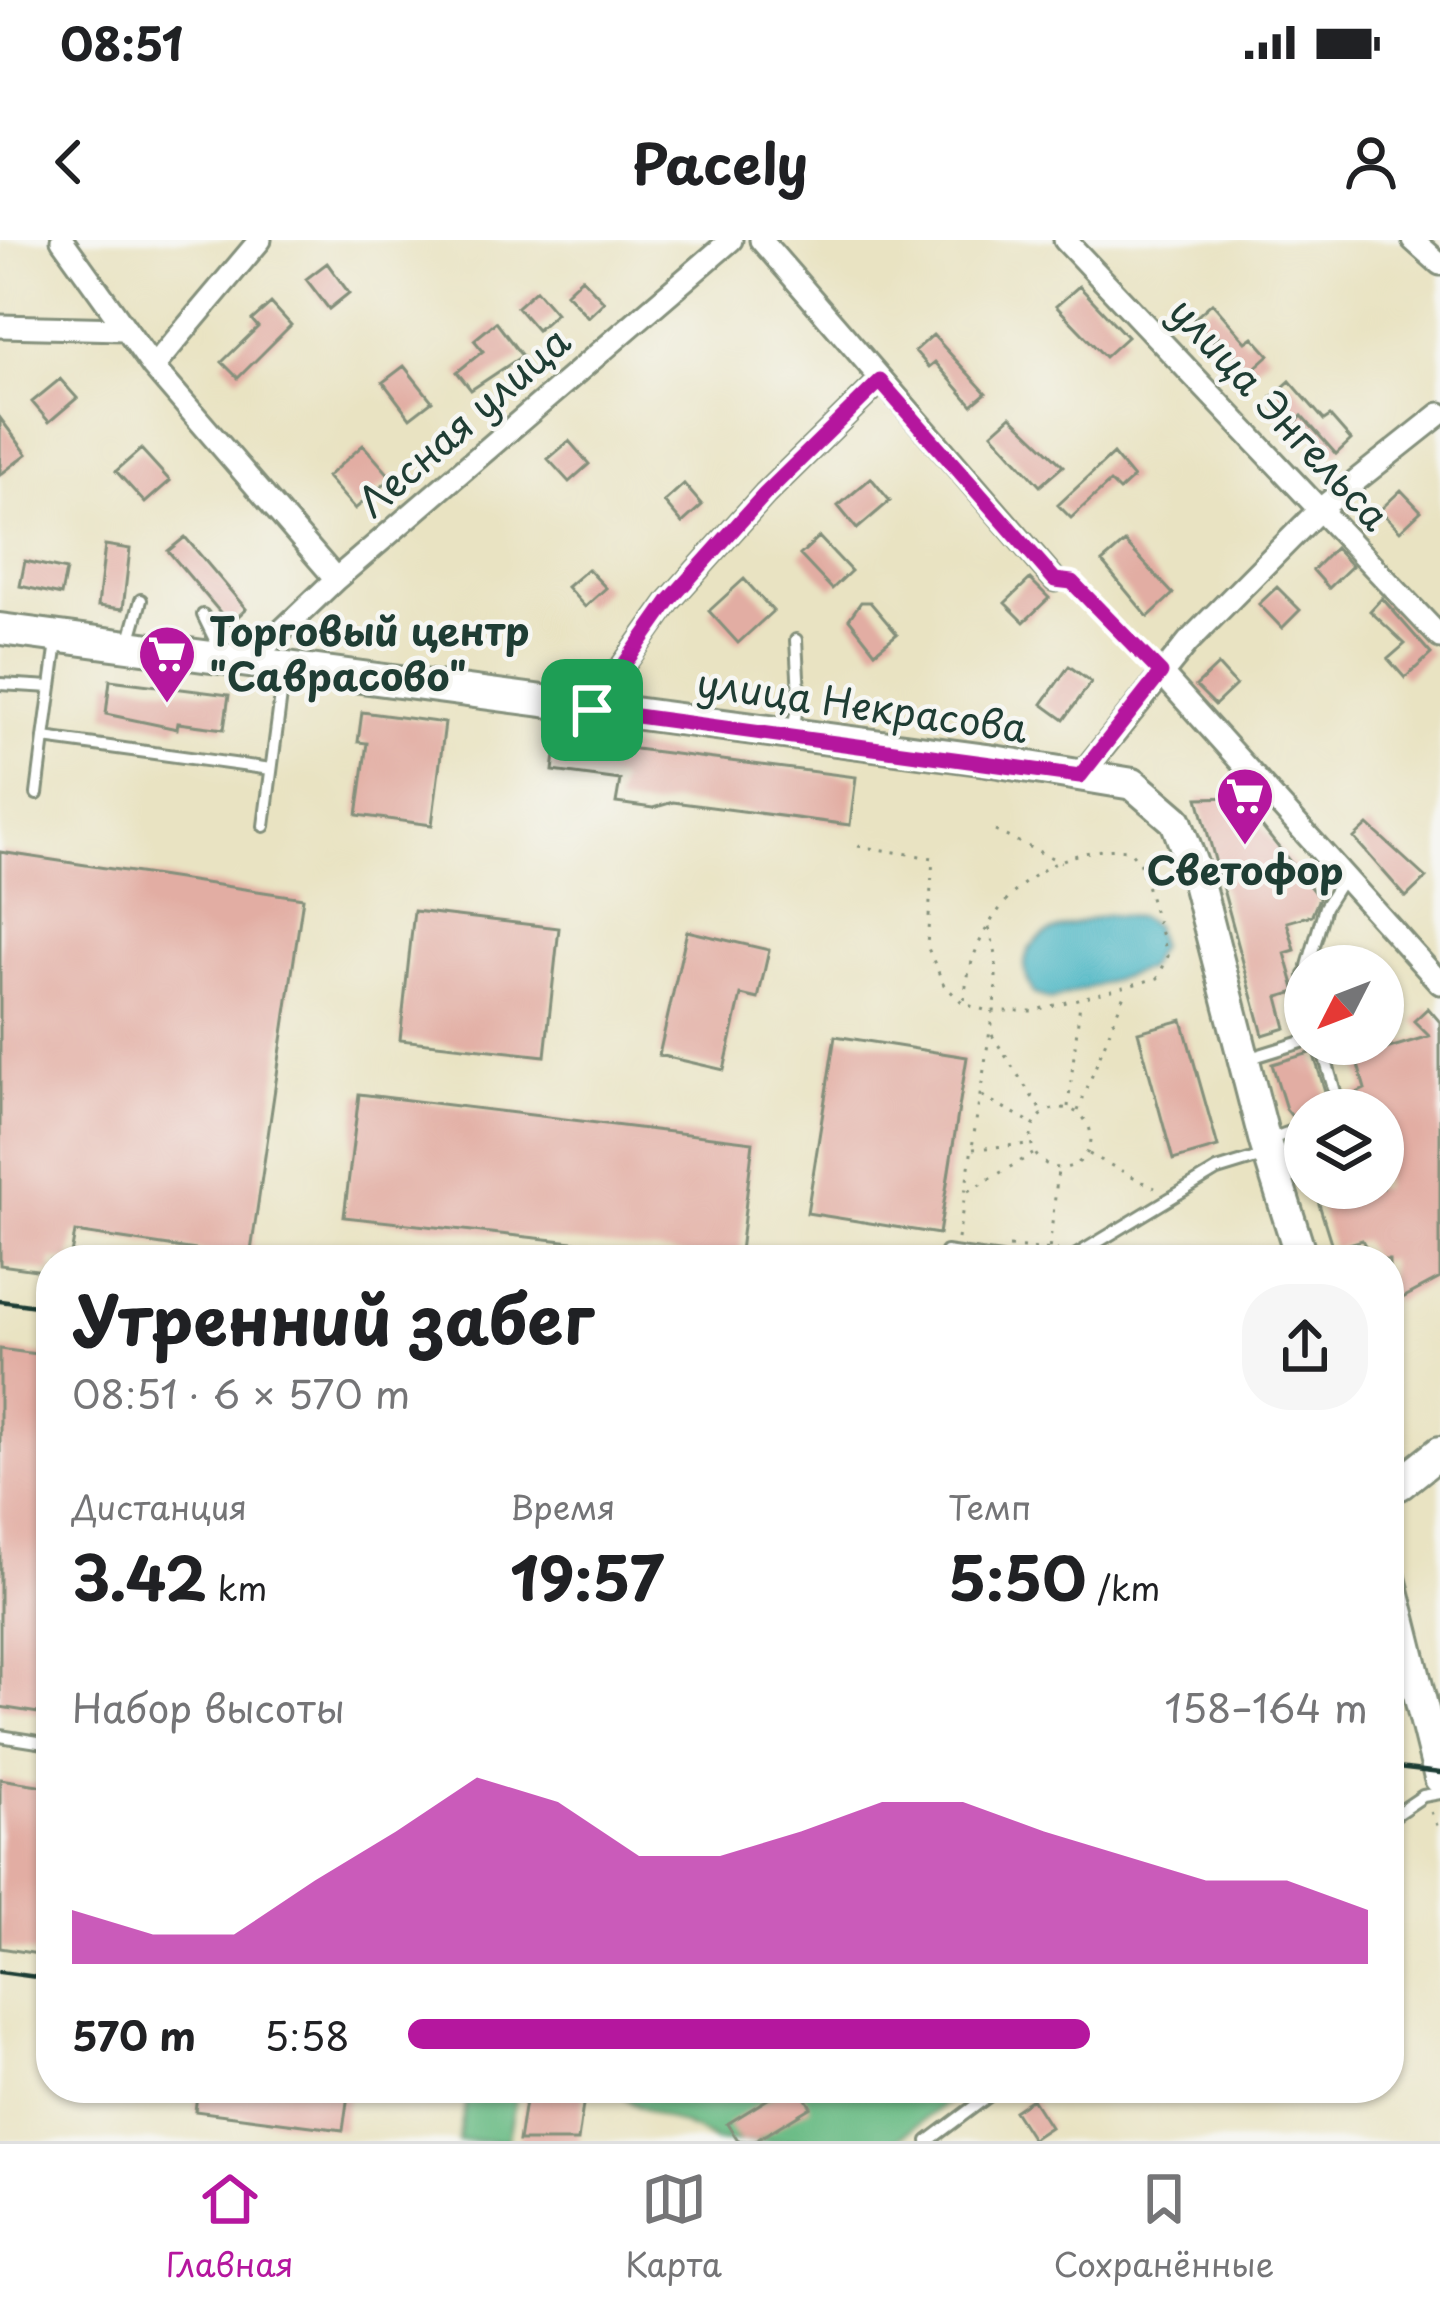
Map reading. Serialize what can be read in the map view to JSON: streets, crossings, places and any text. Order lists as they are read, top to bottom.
{
  "streets": {
    "street": ["улица Энгельса", "Лесная улица", "улица Некрасова"]
  },
  "crossings": [
    ["Лесная улица", "улица Некрасова"]
  ],
  "places": {
    "supermarket": ["Торговый центр \"Саврасово\"", "Светофор"]
  },
  "north": "bottom left",
  "page": {
    "status": "08:51",
    "header": "Pacely",
    "heading": ["Утренний забег", "08:51 · 6 × 570 m"],
    "stats": [
      ["Дистанция", "3.42 km"],
      ["Время", "19:57"],
      ["Темп", "5:50 /km"]
    ],
    "chart": ["Набор высоты", "158–164 m"],
    "list": [
      {
        "name": "570 m",
        "note": "5:58"
      }
    ],
    "tabs": ["Главная", "Карта", "Сохранённые"]
  }
}
